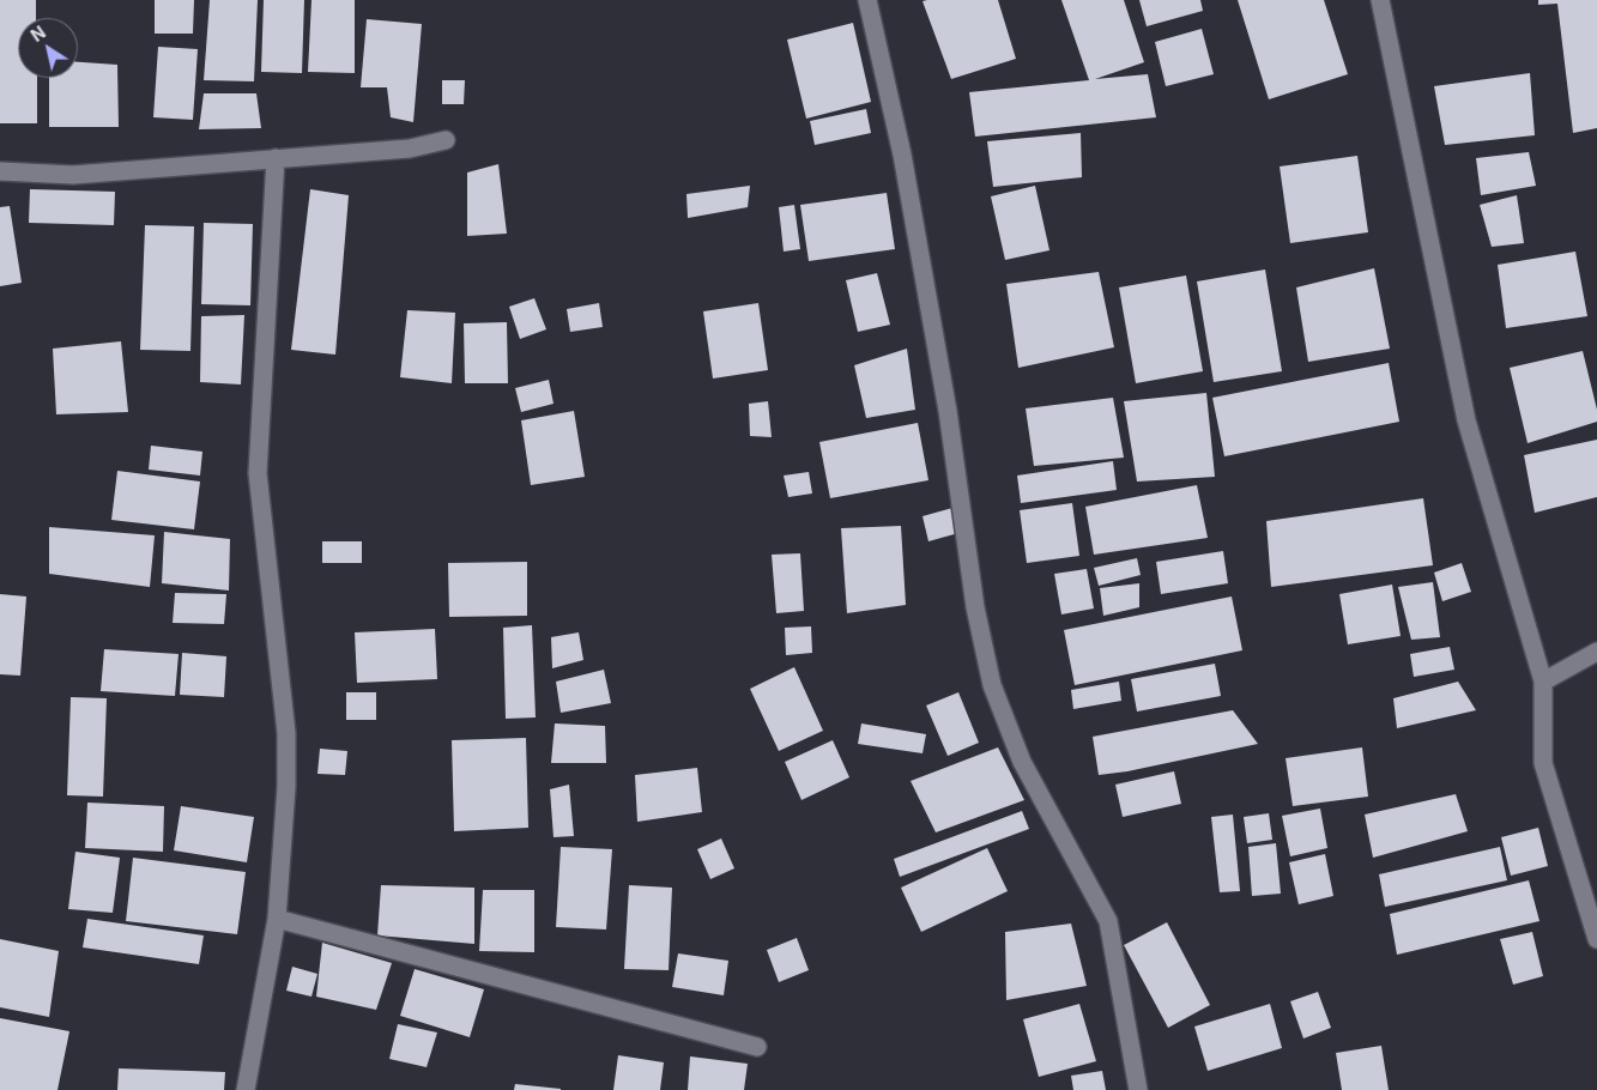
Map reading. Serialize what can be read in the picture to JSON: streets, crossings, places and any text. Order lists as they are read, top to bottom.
{
  "north": "top left"
}
